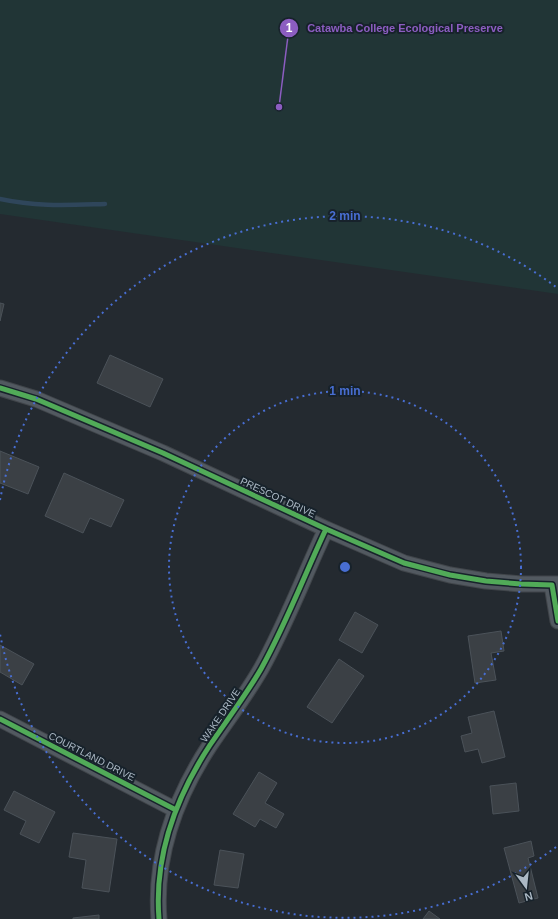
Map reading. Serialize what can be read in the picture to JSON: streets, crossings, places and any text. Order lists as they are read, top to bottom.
{
  "streets": {
    "street": ["PRESCOT DRIVE", "WAKE DRIVE", "COURTLAND DRIVE"]
  },
  "crossings": [
    ["PRESCOT DRIVE", "WAKE DRIVE"],
    ["WAKE DRIVE", "COURTLAND DRIVE"]
  ],
  "places": ["Catawba College Ecological Preserve"],
  "north": "bottom",
  "rings": ["2 min", "1 min"]
}
